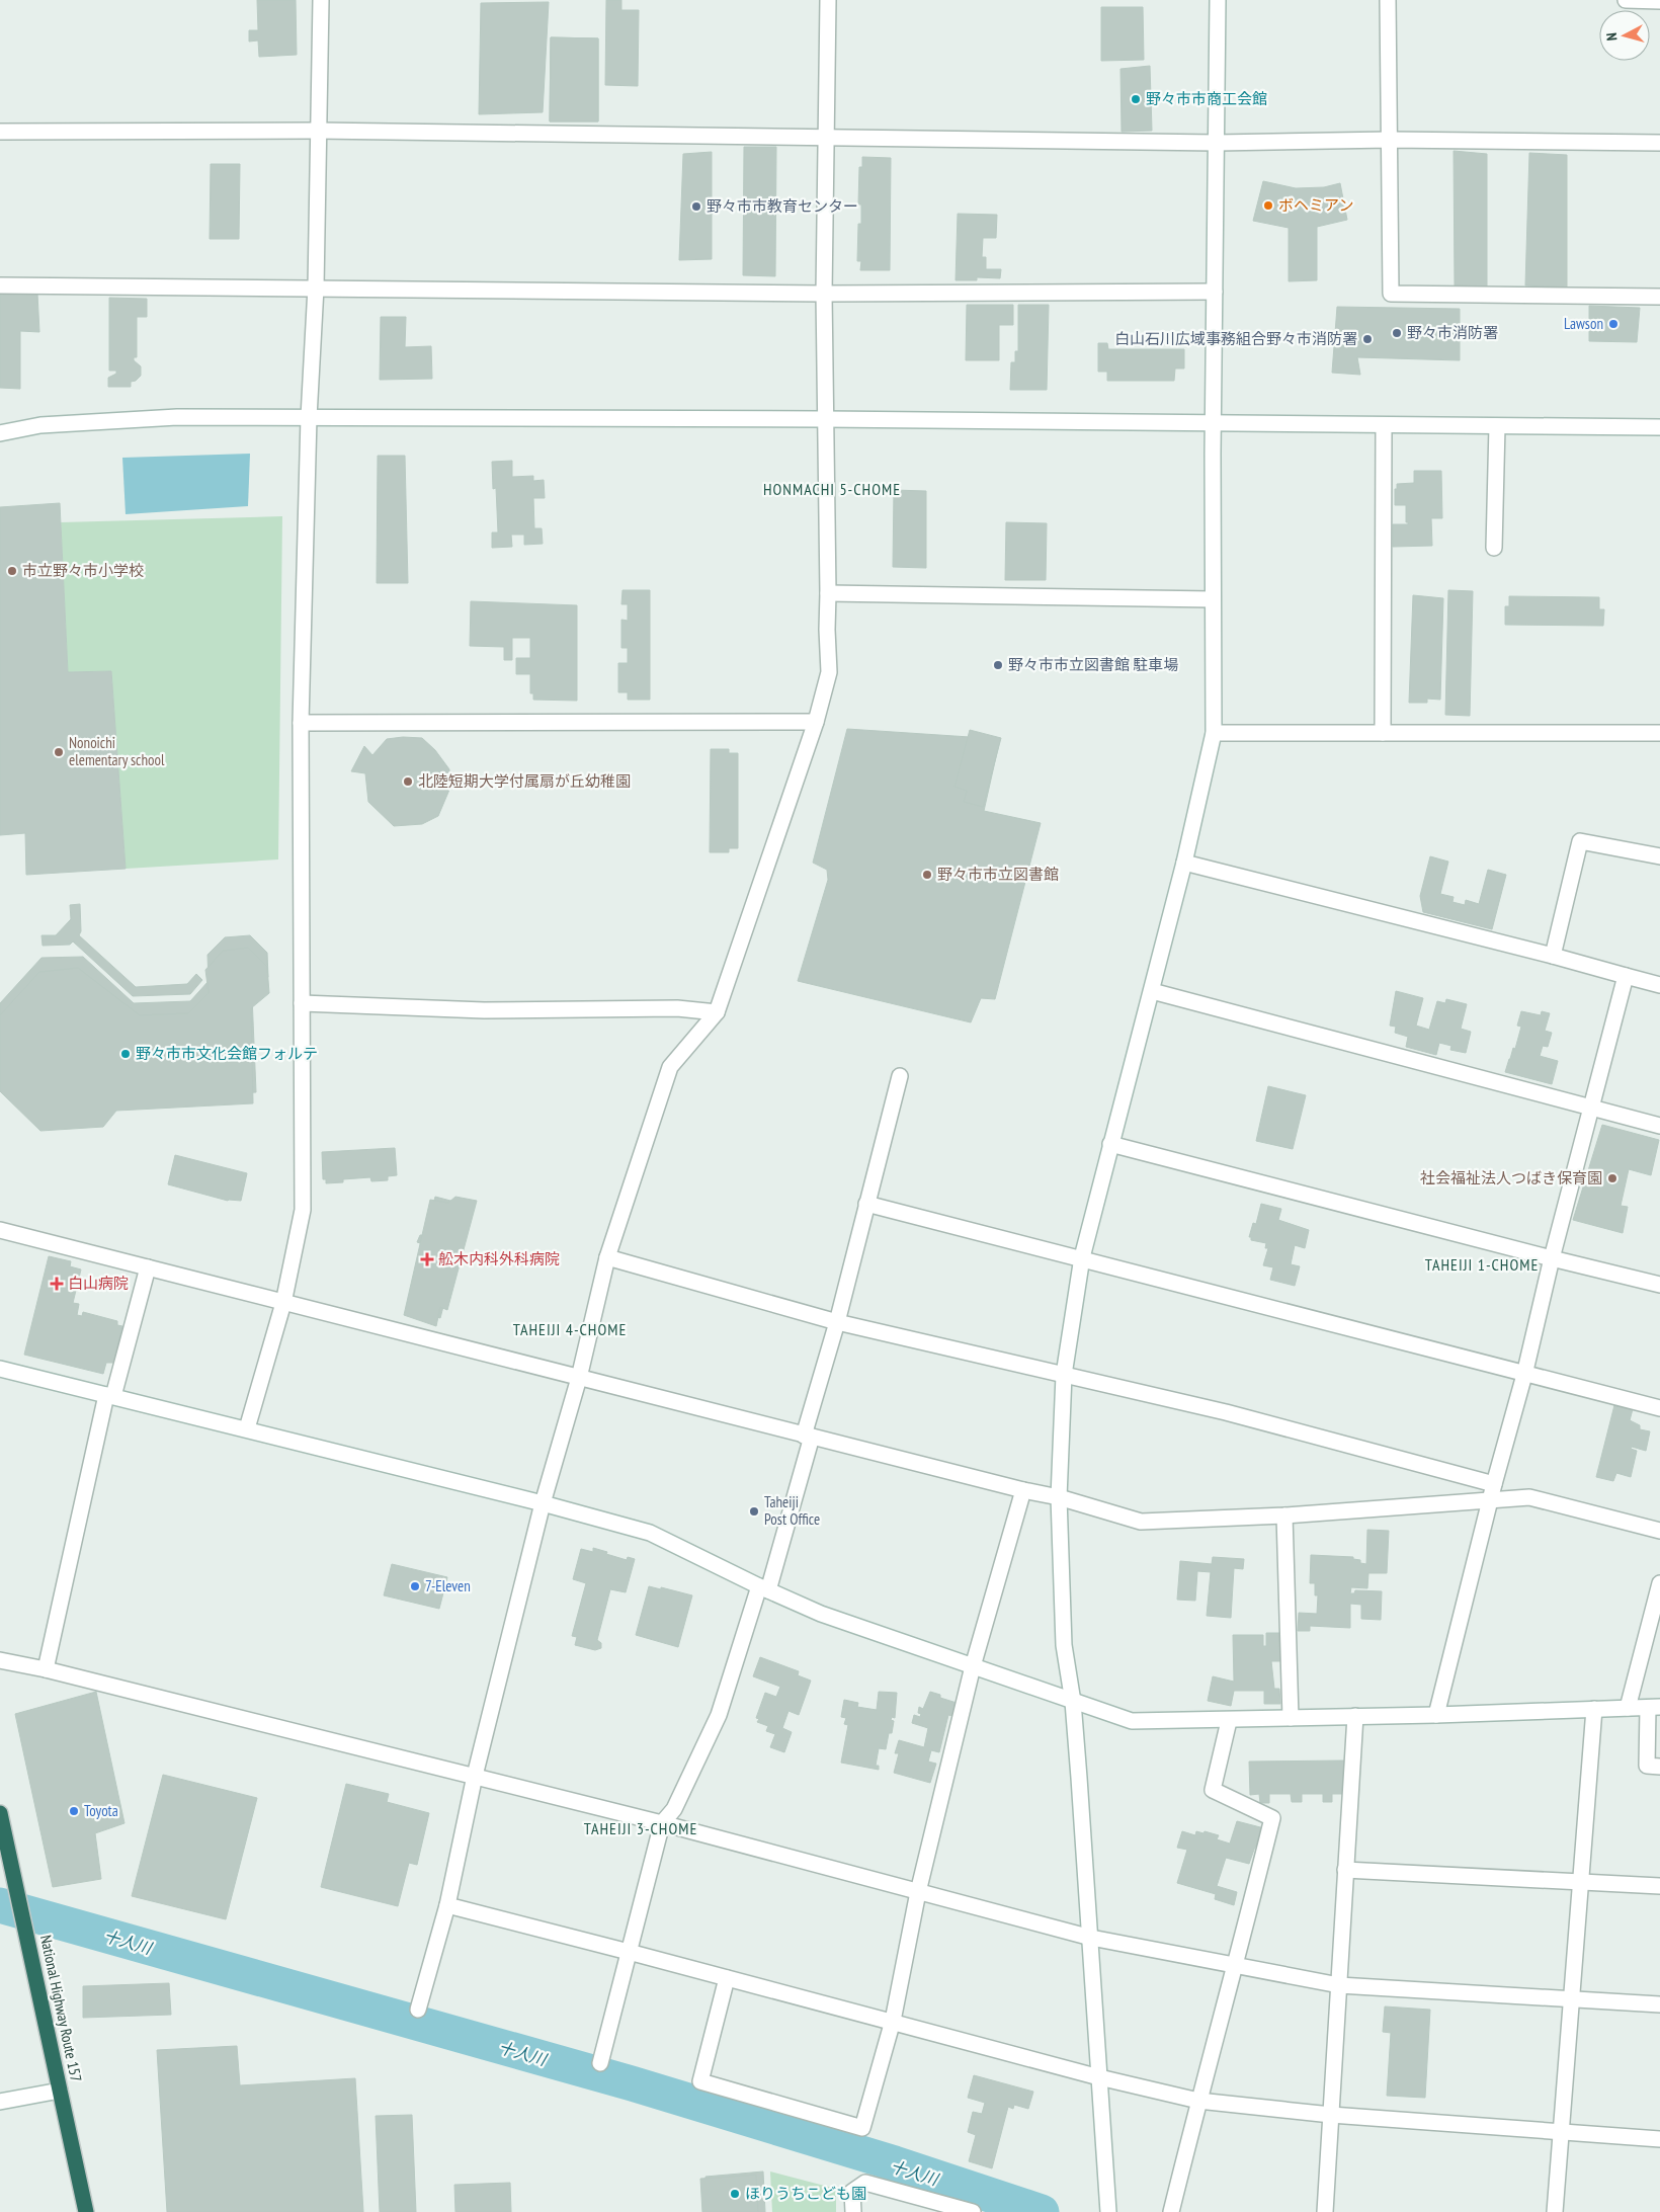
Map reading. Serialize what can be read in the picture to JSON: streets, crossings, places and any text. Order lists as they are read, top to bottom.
{
  "streets": {
    "highway": ["National Highway Route 157"]
  },
  "districts": [
    "HONMACHI 5-CHOME",
    "TAHEIJI 1-CHOME",
    "TAHEIJI 4-CHOME",
    "TAHEIJI 3-CHOME"
  ],
  "water": ["十人川"],
  "places": {
    "other": [
      "野々市市商工会館",
      "ボヘミアン",
      "野々市市教育センター",
      "Lawson",
      "野々市消防署",
      "白山石川広域事務組合野々市消防署",
      "市立野々市小学校",
      "野々市市立図書館 駐車場",
      "Nonoichi elementary school",
      "北陸短期大学付属扇が丘幼稚園",
      "野々市市立図書館",
      "野々市市文化会館フォルテ",
      "社会福祉法人つばき保育園",
      "Taheiji Post Office",
      "7-Eleven",
      "Toyota",
      "ほりうちこども園"
    ],
    "health": ["舩木内科外科病院", "白山病院"]
  },
  "north": "left"
}
